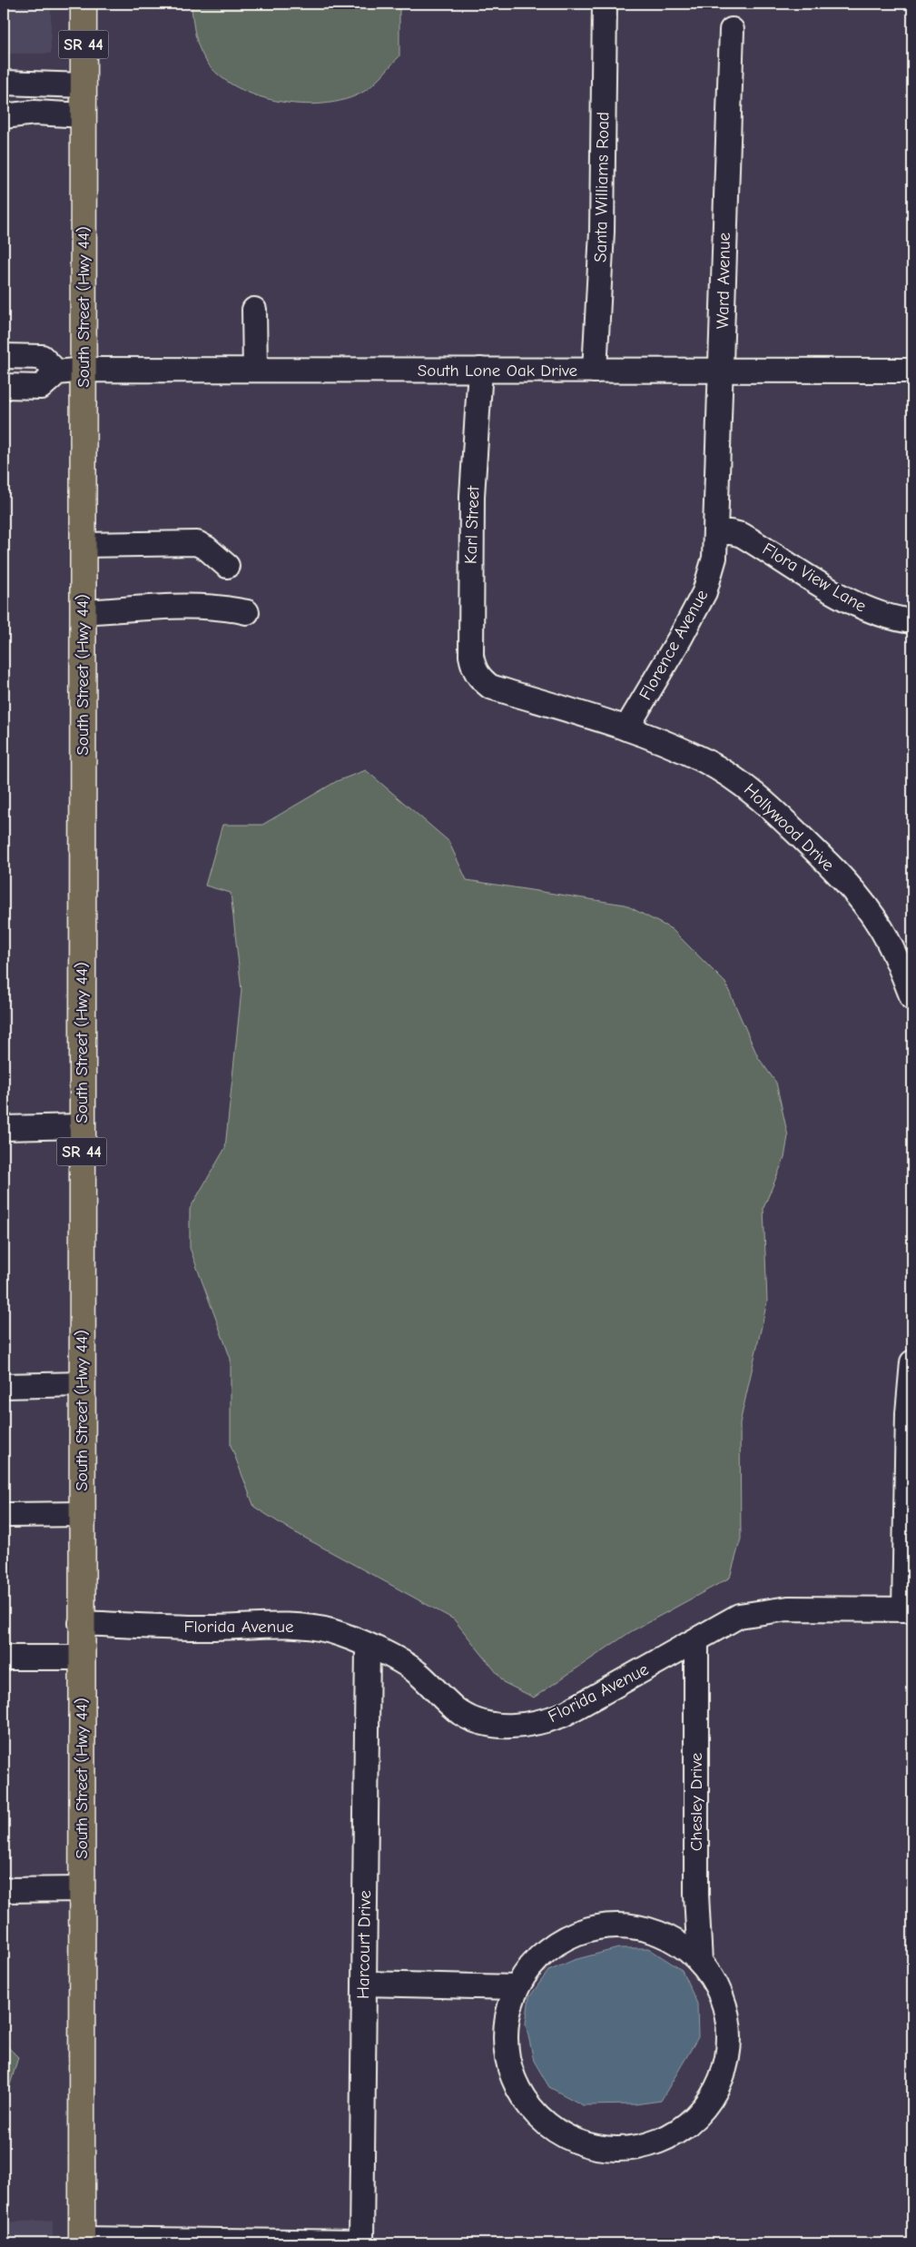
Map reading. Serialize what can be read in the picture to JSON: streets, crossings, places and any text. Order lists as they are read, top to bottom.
{
  "streets": {
    "main road": ["SR 44", "South Street (Hwy 44)"],
    "street": [
      "Santa Williams Road",
      "Ward Avenue",
      "South Lone Oak Drive",
      "Karl Street",
      "Flora View Lane",
      "Florence Avenue",
      "Hollywood Drive",
      "Florida Avenue",
      "Chesley Drive",
      "Harcourt Drive"
    ]
  },
  "crossings": [
    ["SR 44", "South Street (Hwy 44)"],
    ["Santa Williams Road", "South Lone Oak Drive"],
    ["Ward Avenue", "South Lone Oak Drive"],
    ["Ward Avenue", "Flora View Lane"],
    ["Ward Avenue", "Florence Avenue"],
    ["South Street (Hwy 44)", "South Lone Oak Drive"],
    ["South Street (Hwy 44)", "Florida Avenue"],
    ["South Lone Oak Drive", "Karl Street"],
    ["Karl Street", "Hollywood Drive"],
    ["Flora View Lane", "Florence Avenue"],
    ["Florence Avenue", "Hollywood Drive"],
    ["Florida Avenue", "Chesley Drive"],
    ["Florida Avenue", "Harcourt Drive"]
  ]
}
